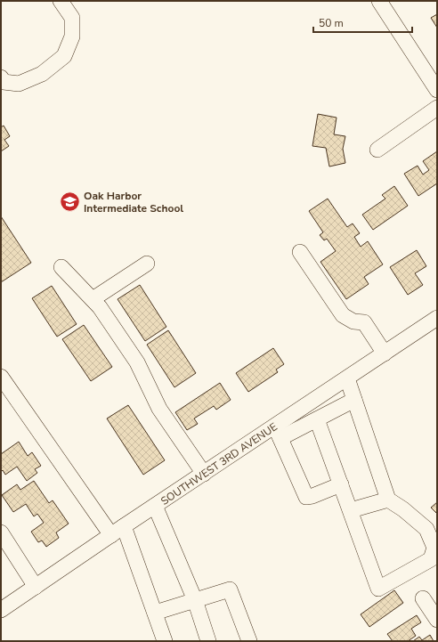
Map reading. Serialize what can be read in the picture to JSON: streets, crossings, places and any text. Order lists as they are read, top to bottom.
{
  "streets": {
    "street": ["SOUTHWEST 3RD AVENUE"]
  },
  "places": {
    "school or university": ["Oak Harbor Intermediate School"]
  },
  "scale_bar": "50 m"
}
